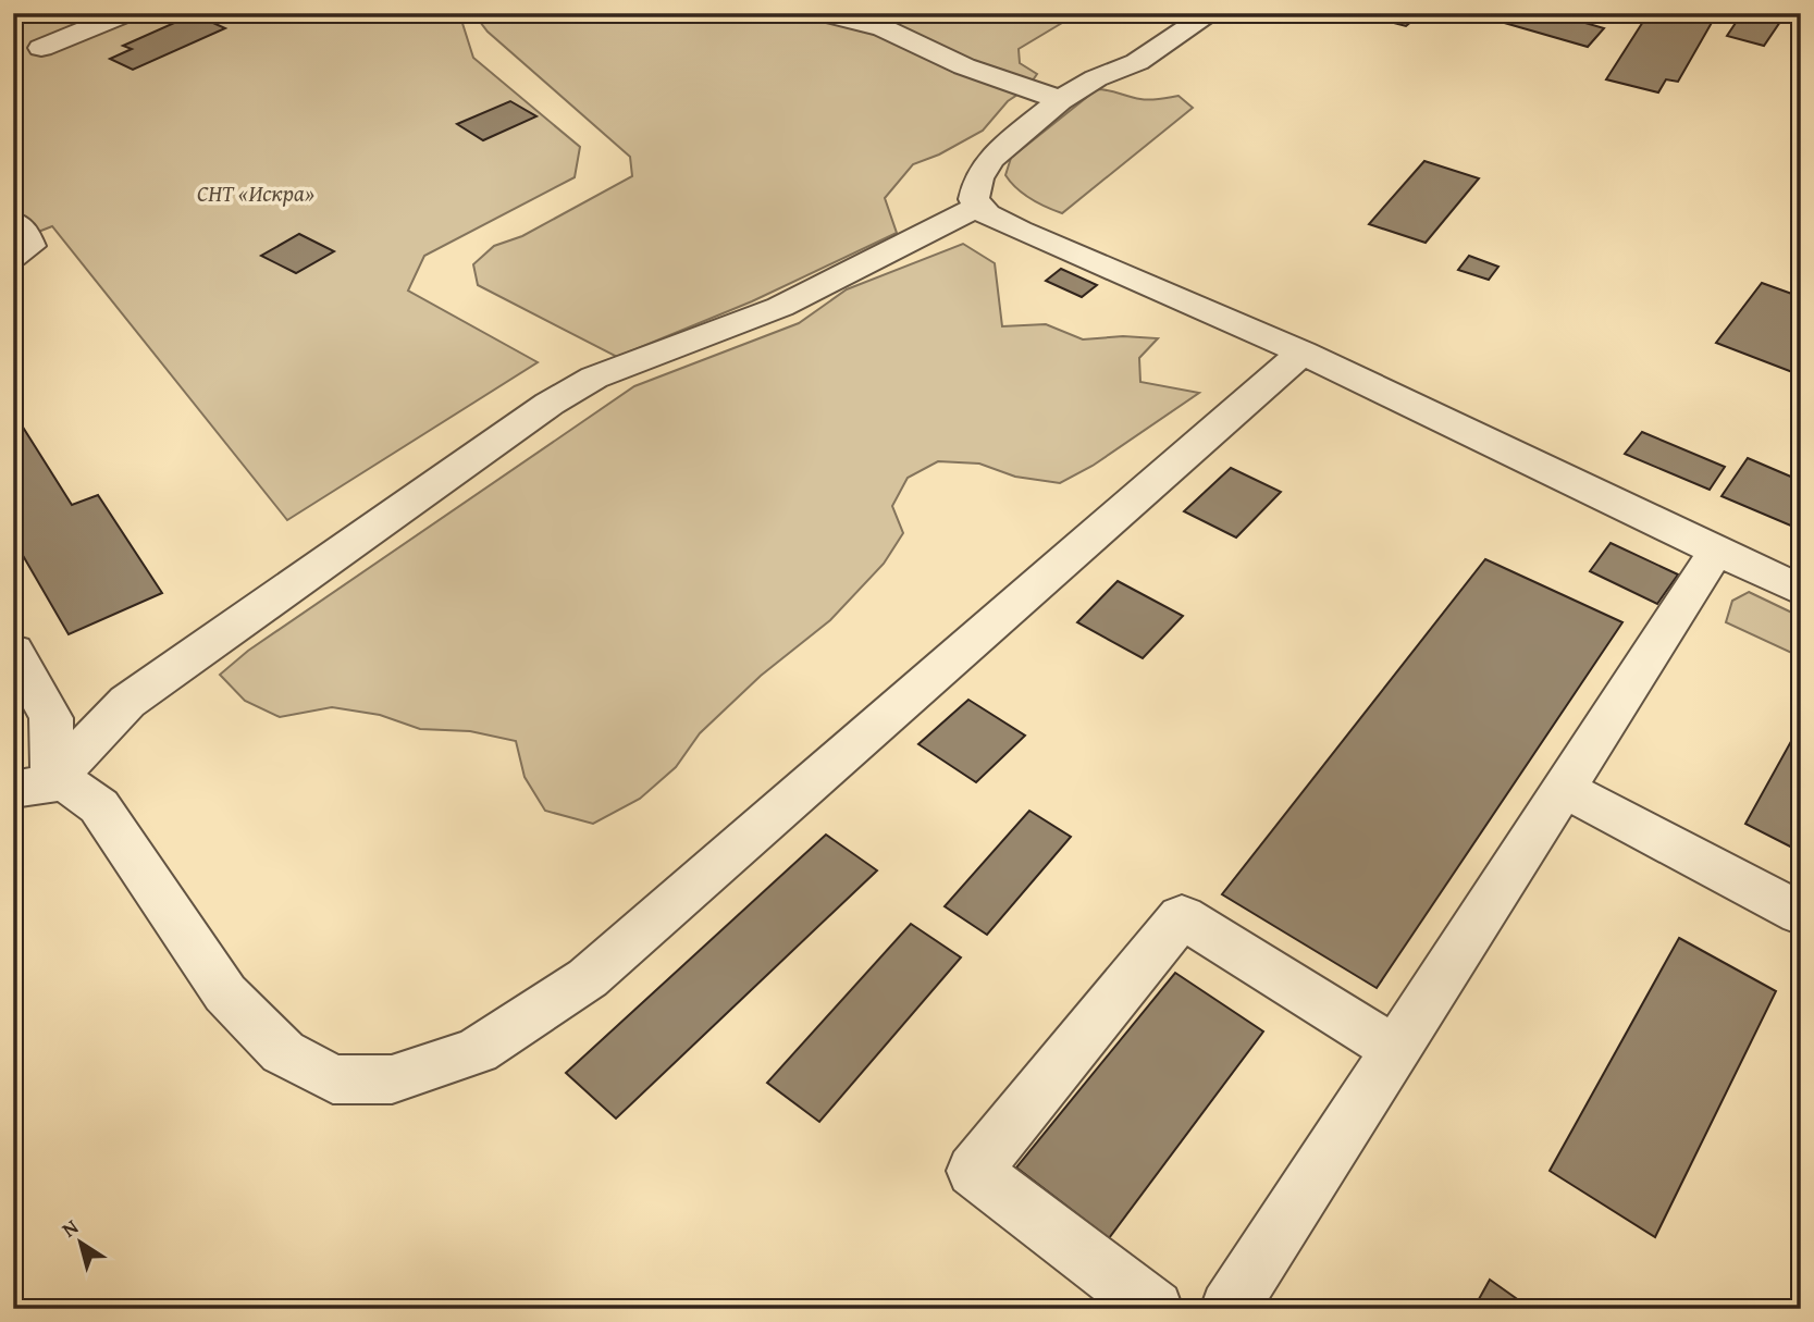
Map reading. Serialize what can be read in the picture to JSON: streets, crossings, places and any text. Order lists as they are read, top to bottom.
{
  "parks": ["СНТ «Искра»"],
  "north": "top left"
}
